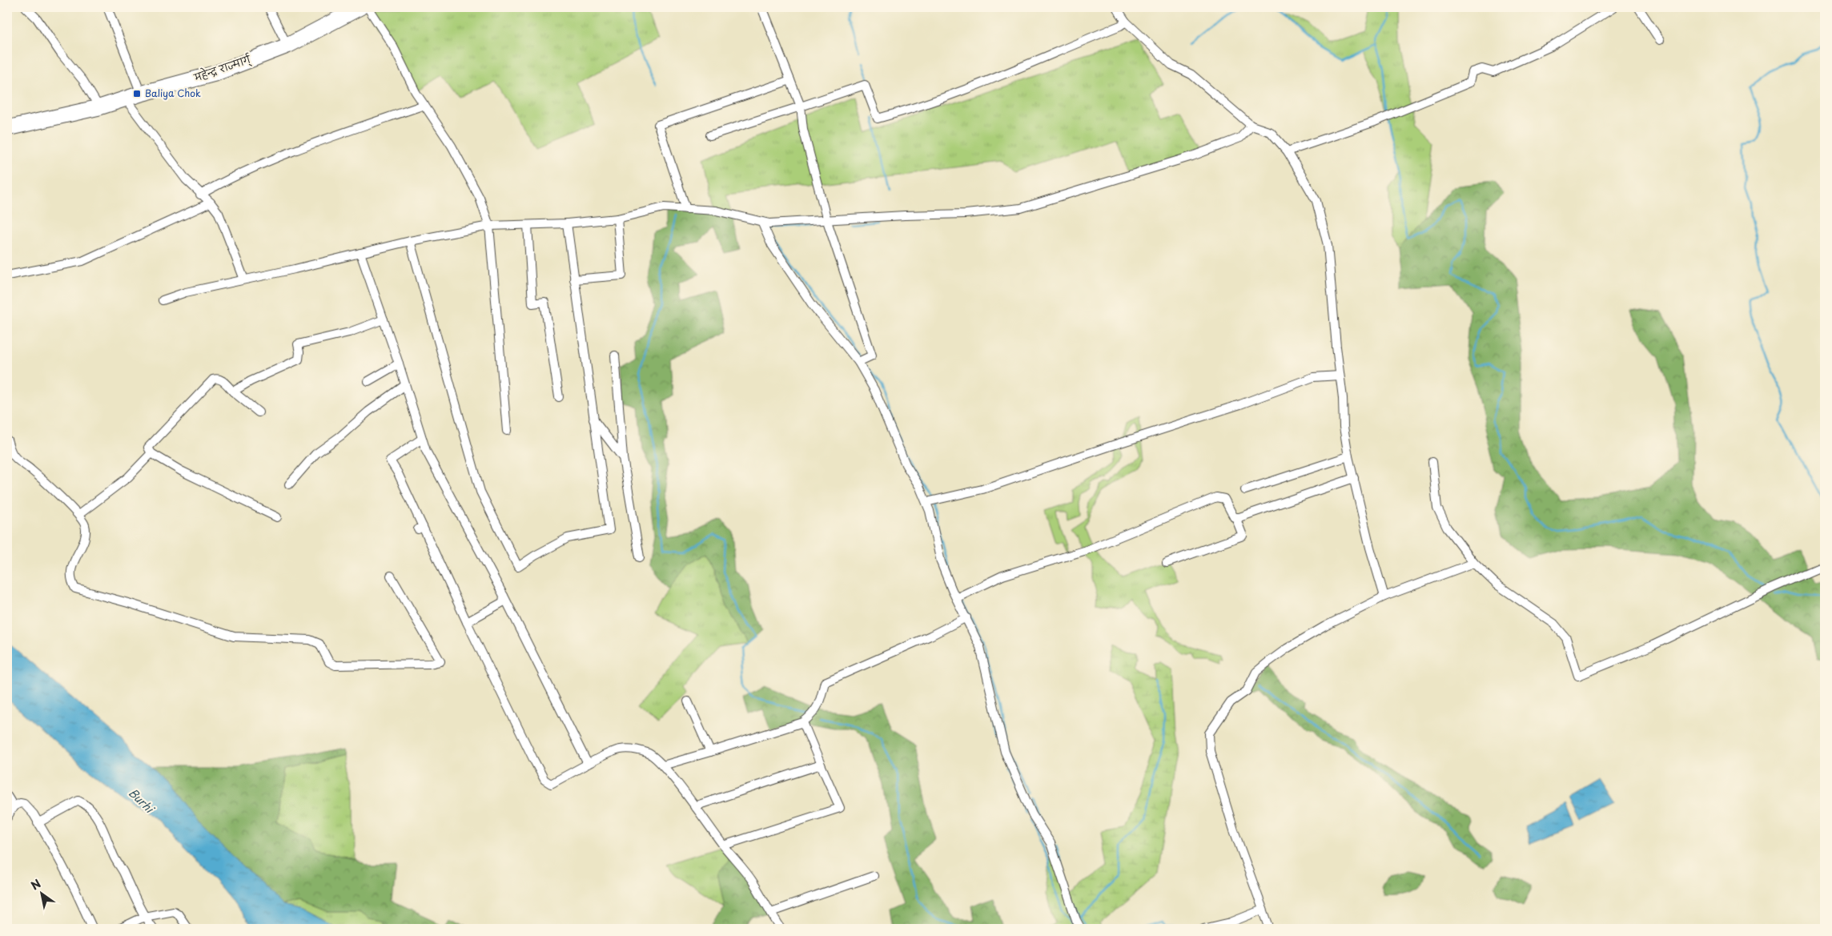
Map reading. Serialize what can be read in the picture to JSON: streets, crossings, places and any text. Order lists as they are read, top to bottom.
{
  "streets": {
    "highway": ["महेन्द्र राज्मार्ग्"]
  },
  "water": ["Burhi"],
  "places": {
    "transit": ["Baliya Chok"]
  },
  "north": "top left"
}
